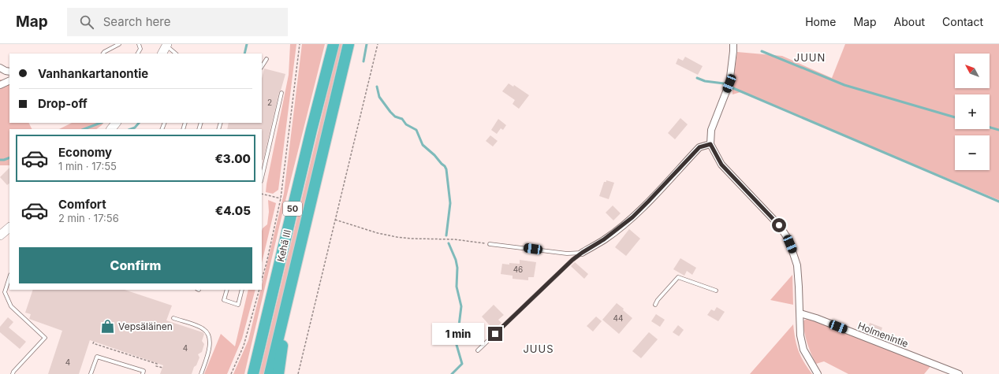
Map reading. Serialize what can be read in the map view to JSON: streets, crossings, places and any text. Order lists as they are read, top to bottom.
{
  "streets": {
    "highway": ["50", "Kehä III"],
    "street": ["Holmenintie"]
  },
  "districts": ["JUUN", "JUUS"],
  "places": {
    "shop": ["Vepsäläinen"]
  },
  "house_numbers": [
    "2",
    "46",
    "44",
    "4",
    "4"
  ],
  "north": "top left",
  "page": {
    "header": "Map",
    "search": "Search here",
    "nav": [
      "Home",
      "Map",
      "About",
      "Contact"
    ],
    "map_buttons": ["+", "−"],
    "banner": ["Vanhankartanontie", "Drop-off"],
    "list": [
      {
        "name": "Economy",
        "note": "1 min · 17:55",
        "value": "€3.00"
      },
      {
        "name": "Comfort",
        "note": "2 min · 17:56",
        "value": "€4.05"
      }
    ],
    "buttons": "Confirm",
    "bubble": "1 min"
  }
}
